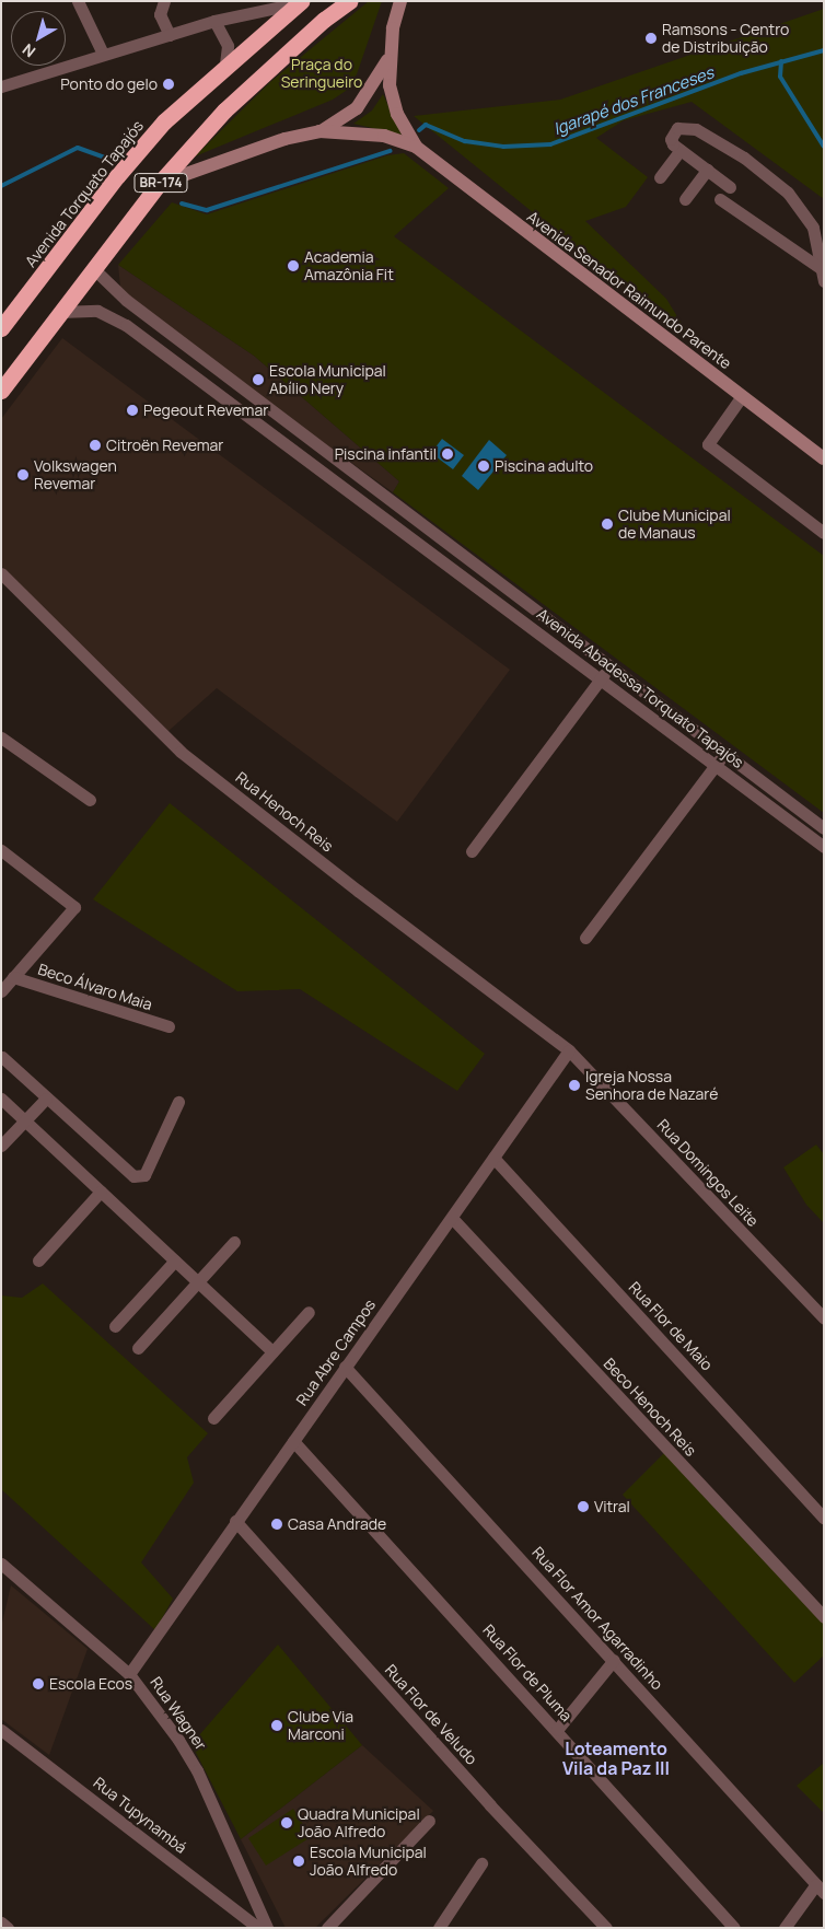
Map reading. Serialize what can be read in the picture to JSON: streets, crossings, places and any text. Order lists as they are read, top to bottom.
{
  "streets": {
    "highway": ["BR-174", "Avenida Torquato Tapajós"],
    "street": [
      "Avenida Senador Raimundo Parente",
      "Avenida Abadessa Torquato Tapajós",
      "Rua Henoch Reis",
      "Beco Álvaro Maia",
      "Rua Domingos Leite",
      "Rua Flor de Maio",
      "Rua Abre Campos",
      "Beco Henoch Reis",
      "Rua Flor Amor Agarradinho",
      "Rua Flor de Pluma",
      "Rua Wagner",
      "Rua Flor de Veludo",
      "Rua Tupynambá"
    ]
  },
  "crossings": [
    ["BR-174", "Avenida Senador Raimundo Parente"],
    ["BR-174", "Avenida Abadessa Torquato Tapajós"],
    ["Rua Henoch Reis", "Rua Domingos Leite"],
    ["Rua Henoch Reis", "Rua Abre Campos"],
    ["Rua Domingos Leite", "Rua Abre Campos"],
    ["Rua Flor de Maio", "Rua Abre Campos"],
    ["Rua Abre Campos", "Beco Henoch Reis"],
    ["Rua Abre Campos", "Rua Flor Amor Agarradinho"],
    ["Rua Abre Campos", "Rua Flor de Pluma"],
    ["Rua Abre Campos", "Rua Wagner"],
    ["Rua Abre Campos", "Rua Flor de Veludo"]
  ],
  "districts": ["Loteamento Vila da Paz III"],
  "water": ["Igarapé dos Franceses"],
  "parks": ["Praça do Seringueiro"],
  "places": [
    "Ramsons - Centro de Distribuição",
    "Ponto do gelo",
    "Academia Amazônia Fit",
    "Escola Municipal Abílio Nery",
    "Pegeout Revemar",
    "Citroën Revemar",
    "Piscina infantil",
    "Piscina adulto",
    "Volkswagen Revemar",
    "Clube Municipal de Manaus",
    "Igreja Nossa Senhora de Nazaré",
    "Vitral",
    "Casa Andrade",
    "Escola Ecos",
    "Clube Via Marconi",
    "Quadra Municipal João Alfredo",
    "Escola Municipal João Alfredo"
  ],
  "north": "bottom left"
}
